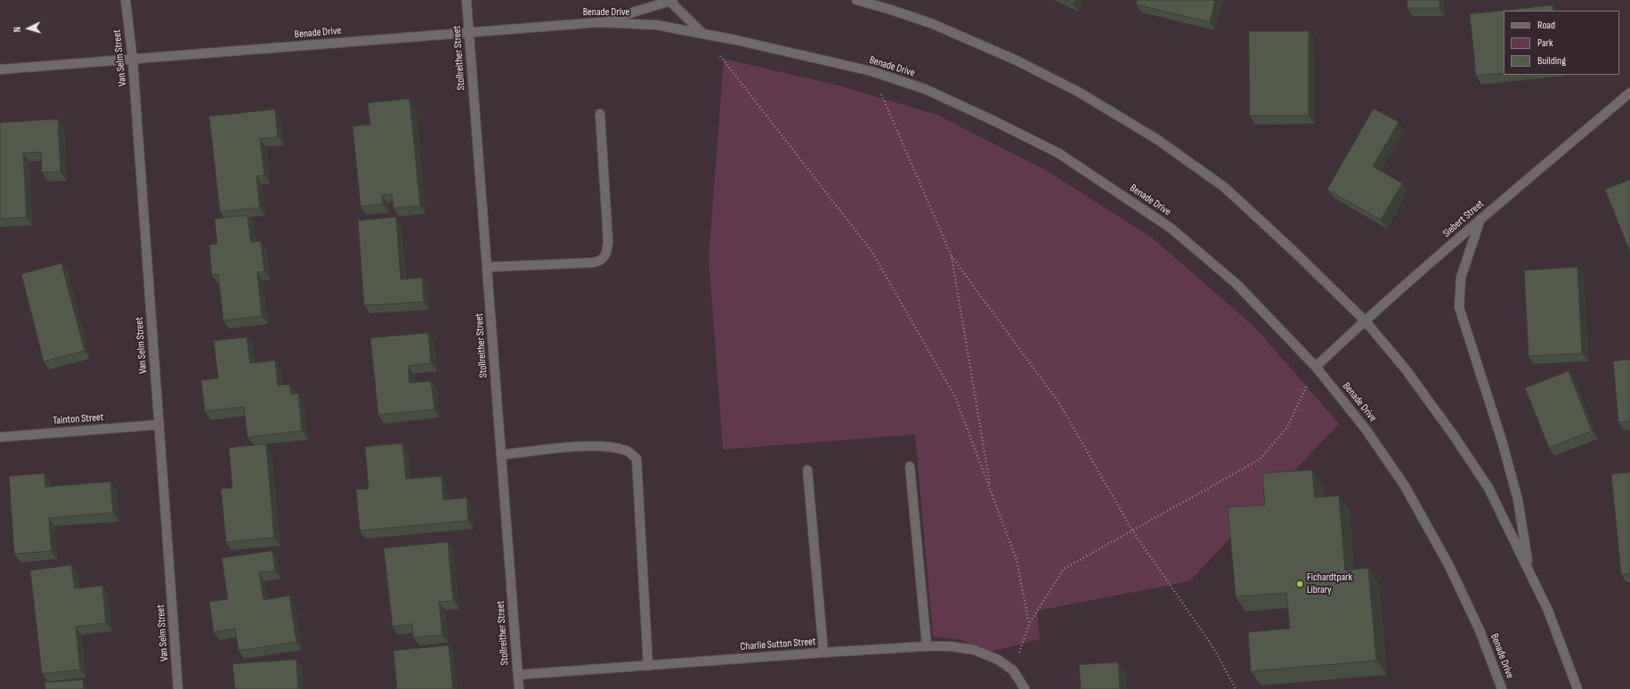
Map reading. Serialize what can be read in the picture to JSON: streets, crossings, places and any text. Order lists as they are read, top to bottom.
{
  "streets": {
    "street": [
      "Benade Drive",
      "Van Selm Street",
      "Stollreither Street",
      "Siebert Street",
      "Tainton Street",
      "Charlie Sutton Street"
    ]
  },
  "crossings": [
    ["Benade Drive", "Van Selm Street"],
    ["Benade Drive", "Stollreither Street"],
    ["Benade Drive", "Siebert Street"],
    ["Van Selm Street", "Tainton Street"],
    ["Stollreither Street", "Charlie Sutton Street"]
  ],
  "places": ["Fichardtpark Library"],
  "legend": ["Road", "Park", "Building"],
  "north": "left"
}
